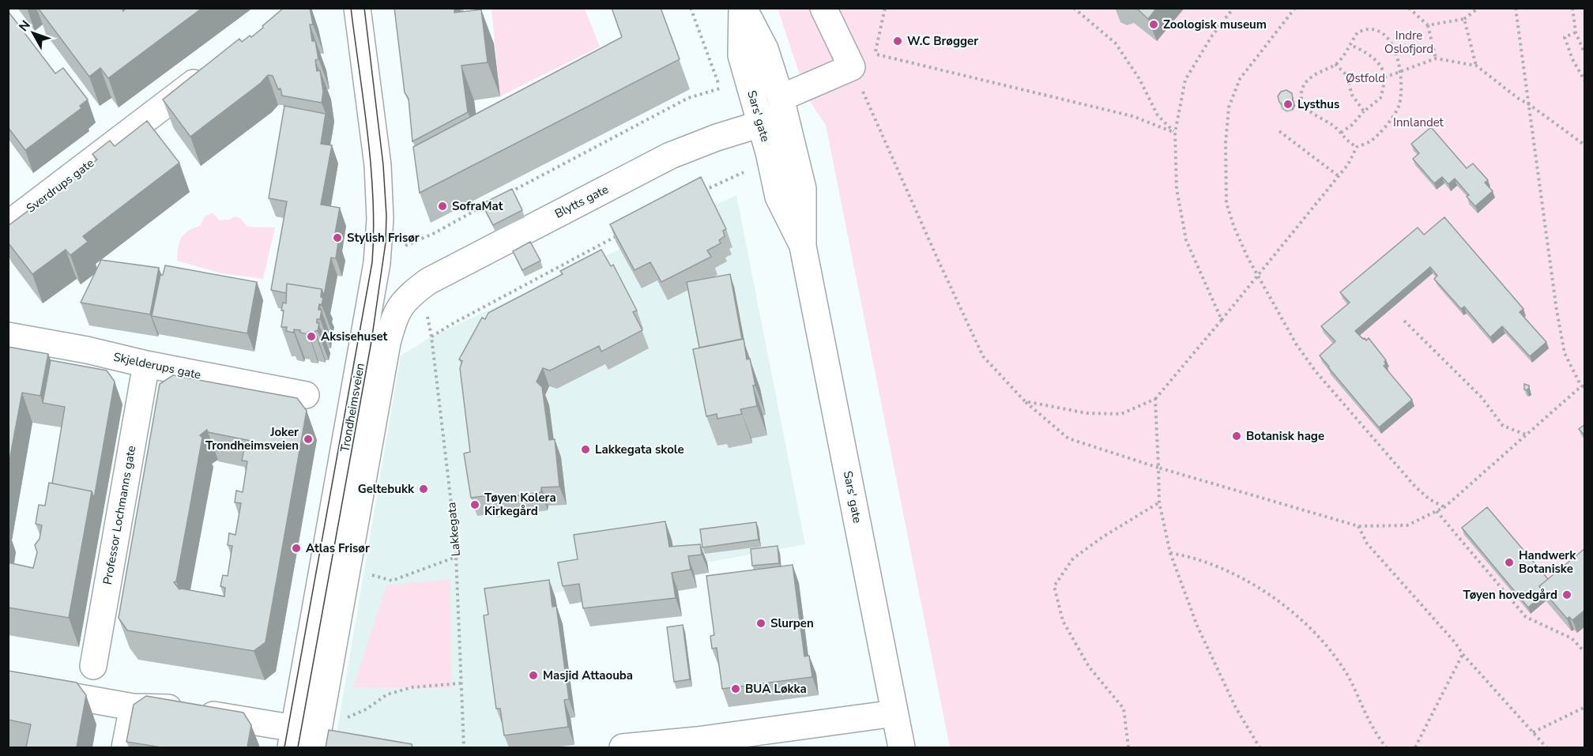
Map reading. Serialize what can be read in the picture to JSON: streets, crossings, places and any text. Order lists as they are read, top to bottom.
{
  "streets": {
    "street": [
      "Sars' gate",
      "Sverdrups gate",
      "Blytts gate",
      "Skjelderups gate",
      "Trondheimsveien",
      "Professor Lochmanns gate"
    ],
    "path": ["Lakkegata"]
  },
  "crossings": [
    ["Sars' gate", "Blytts gate"],
    ["Blytts gate", "Trondheimsveien"],
    ["Skjelderups gate", "Professor Lochmanns gate"]
  ],
  "parks": ["Indre Oslofjord", "Østfold", "Innlandet"],
  "places": [
    "Zoologisk museum",
    "W.C Brøgger",
    "Lysthus",
    "SofraMat",
    "Stylish Frisør",
    "Aksisehuset",
    "Botanisk hage",
    "Joker Trondheimsveien",
    "Lakkegata skole",
    "Geltebukk",
    "Tøyen Kolera Kirkegård",
    "Atlas Frisør",
    "Handwerk Botaniske",
    "Tøyen hovedgård",
    "Slurpen",
    "Masjid Attaouba",
    "BUA Løkka"
  ],
  "north": "top left"
}
